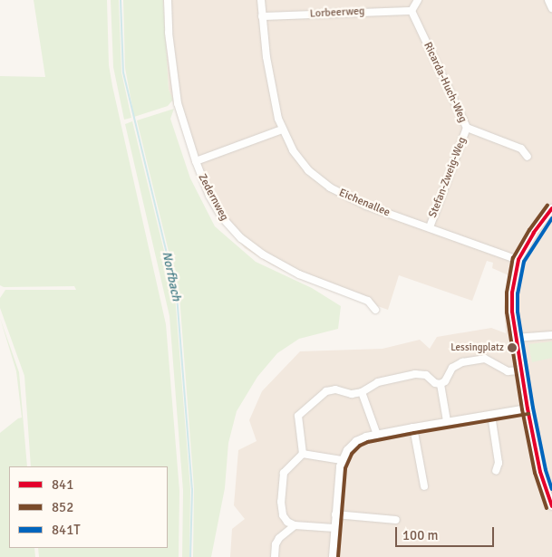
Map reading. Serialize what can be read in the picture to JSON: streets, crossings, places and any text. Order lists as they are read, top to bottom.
{
  "streets": {
    "street": [
      "Lorbeerweg",
      "Ricarda-Huch-Weg",
      "Stefan-Zweig-Weg",
      "Zedernweg",
      "Eichenallee"
    ]
  },
  "crossings": [
    ["Lorbeerweg", "Ricarda-Huch-Weg"],
    ["Lorbeerweg", "Eichenallee"],
    ["Ricarda-Huch-Weg", "Stefan-Zweig-Weg"],
    ["Stefan-Zweig-Weg", "Eichenallee"]
  ],
  "water": ["Norfbach"],
  "places": ["Lessingplatz"],
  "lines": ["transit line 852", "transit line 841", "transit line 841T"],
  "legend": ["841", "852", "841T"],
  "scale_bar": "100 m"
}
